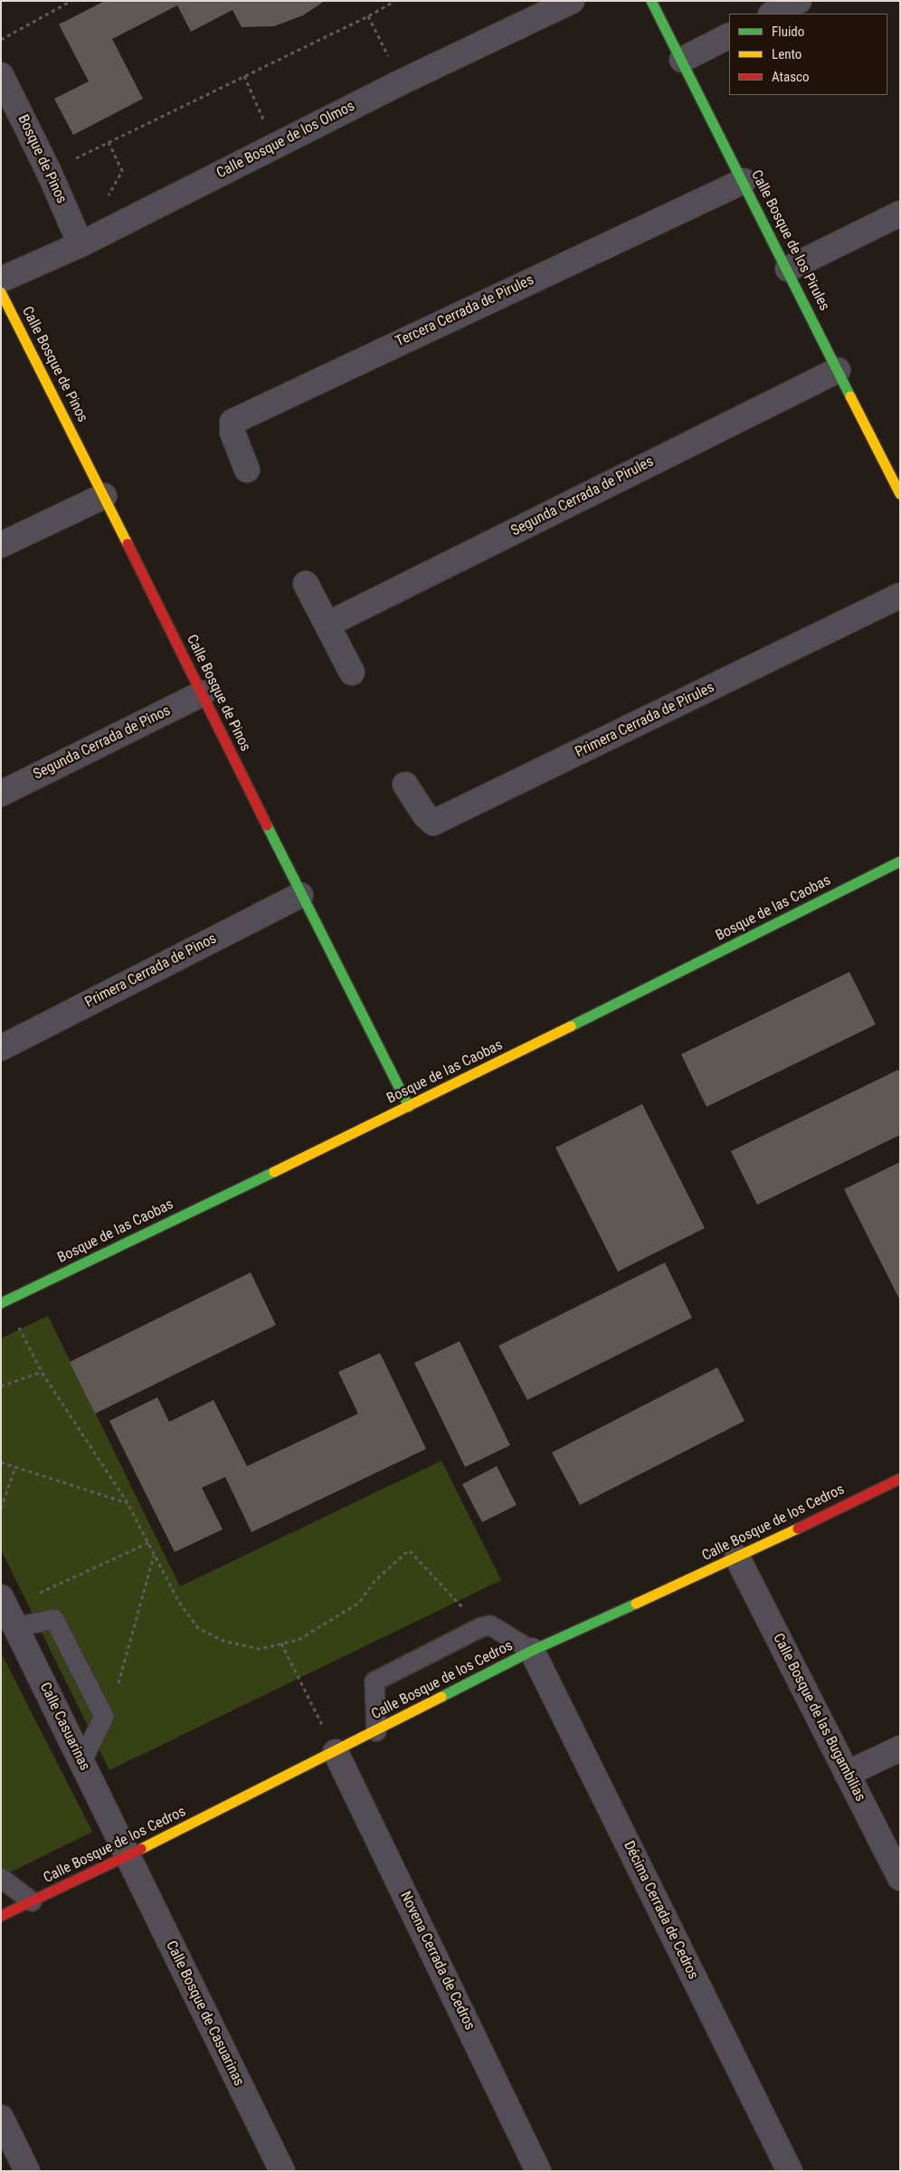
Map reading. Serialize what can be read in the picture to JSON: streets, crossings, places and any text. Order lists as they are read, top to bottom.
{
  "streets": {
    "street": [
      "Calle Bosque de los Olmos",
      "Bosque de Pinos",
      "Calle Bosque de los Pirules",
      "Tercera Cerrada de Pirules",
      "Calle Bosque de Pinos",
      "Segunda Cerrada de Pirules",
      "Primera Cerrada de Pirules",
      "Segunda Cerrada de Pinos",
      "Bosque de las Caobas",
      "Primera Cerrada de Pinos",
      "Calle Bosque de los Cedros",
      "Calle Bosque de las Bugambilias",
      "Calle Casuarinas",
      "Décima Cerrada de Cedros",
      "Novena Cerrada de Cedros",
      "Calle Bosque de Casuarinas"
    ]
  },
  "crossings": [
    ["Calle Bosque de los Olmos", "Bosque de Pinos"],
    ["Calle Bosque de los Pirules", "Tercera Cerrada de Pirules"],
    ["Calle Bosque de los Pirules", "Segunda Cerrada de Pirules"],
    ["Calle Bosque de Pinos", "Segunda Cerrada de Pinos"],
    ["Calle Bosque de Pinos", "Bosque de las Caobas"],
    ["Calle Bosque de Pinos", "Primera Cerrada de Pinos"],
    ["Calle Bosque de los Cedros", "Calle Bosque de las Bugambilias"],
    ["Calle Bosque de los Cedros", "Calle Casuarinas"],
    ["Calle Bosque de los Cedros", "Décima Cerrada de Cedros"],
    ["Calle Bosque de los Cedros", "Novena Cerrada de Cedros"],
    ["Calle Bosque de los Cedros", "Calle Bosque de Casuarinas"],
    ["Calle Casuarinas", "Calle Bosque de Casuarinas"]
  ],
  "legend": ["Fluido", "Lento", "Atasco"]
}
